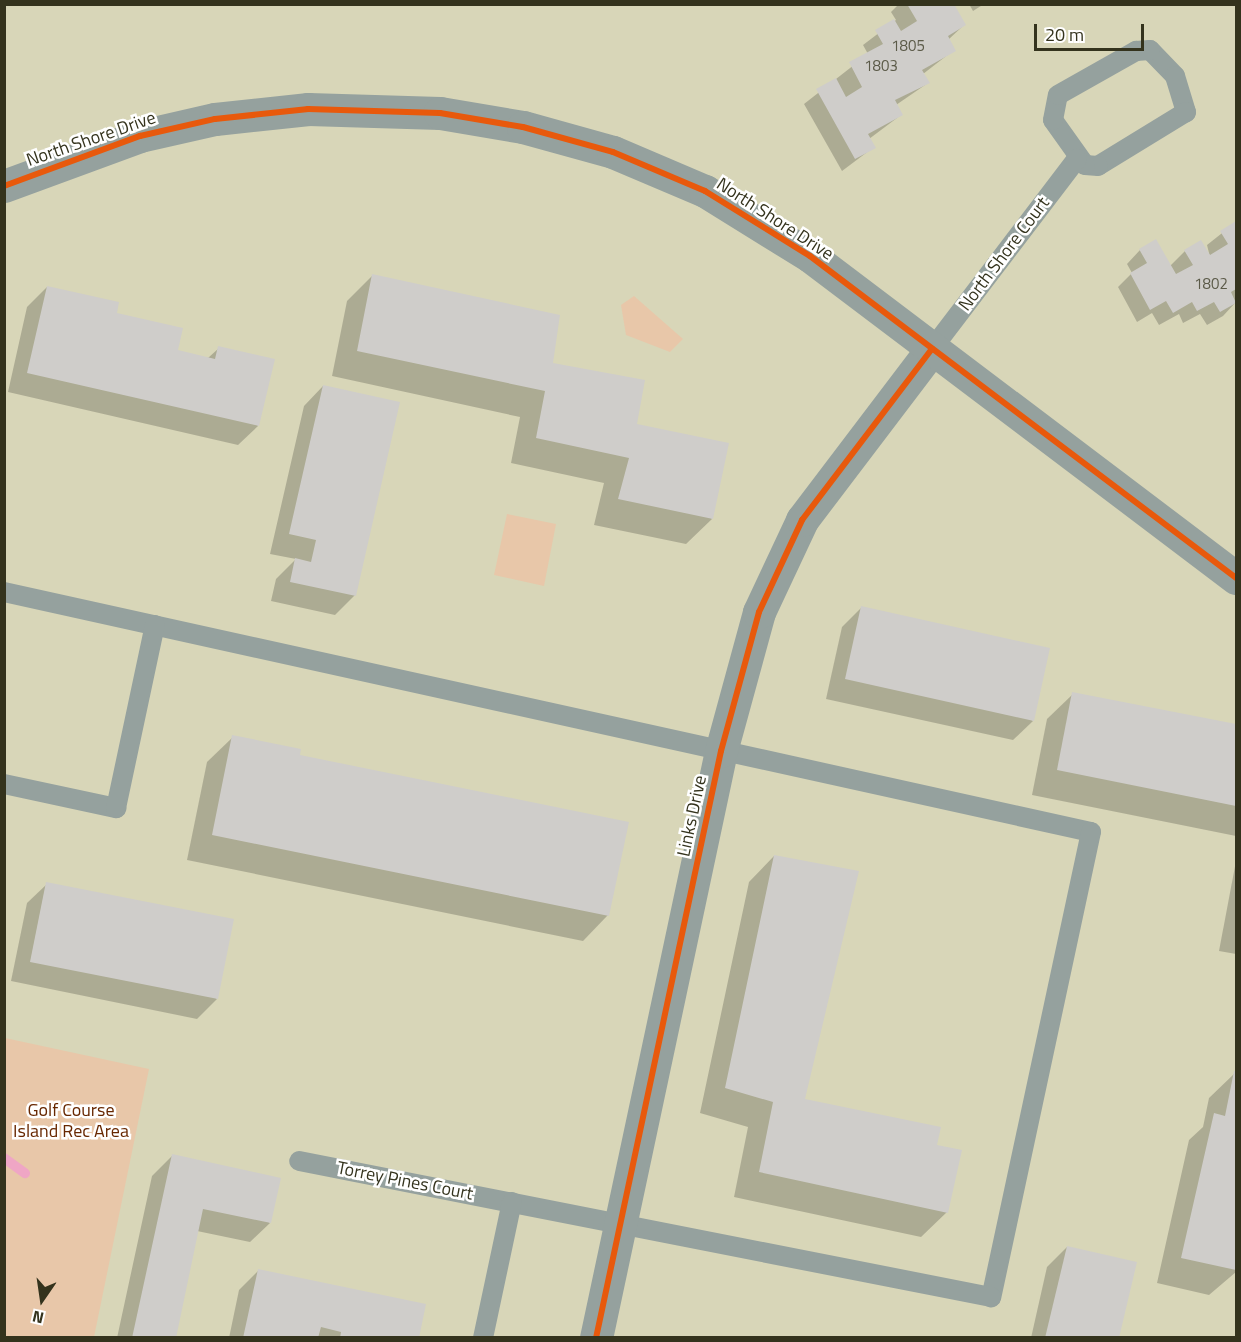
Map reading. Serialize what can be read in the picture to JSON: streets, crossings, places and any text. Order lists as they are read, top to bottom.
{
  "streets": {
    "street": ["North Shore Drive", "Links Drive"],
    "lane": ["North Shore Court", "Torrey Pines Court"]
  },
  "crossings": [
    ["North Shore Drive", "North Shore Court"],
    ["North Shore Drive", "Links Drive"],
    ["North Shore Court", "Links Drive"],
    ["Links Drive", "Torrey Pines Court"]
  ],
  "parks": ["Golf Course Island Rec Area"],
  "house_numbers": ["1805", "1803", "1802"],
  "scale_bar": "20 m",
  "north": "bottom"
}
